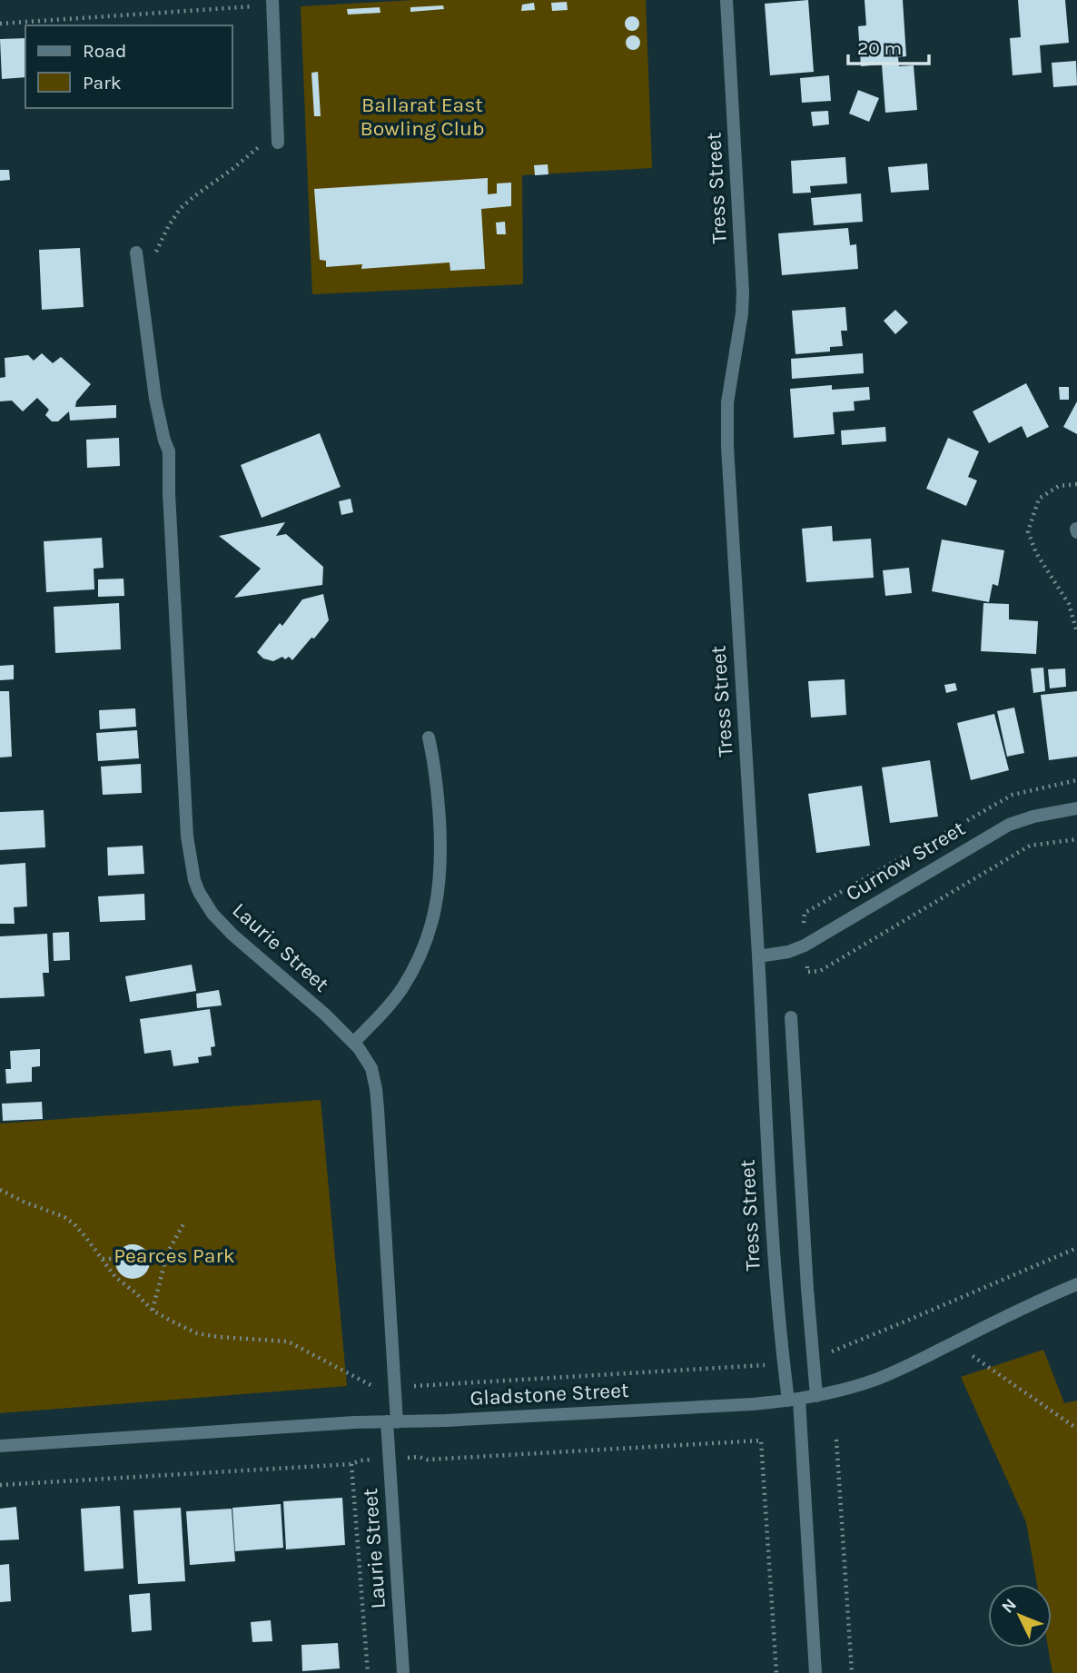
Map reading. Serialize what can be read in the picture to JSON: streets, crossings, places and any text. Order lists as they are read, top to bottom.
{
  "streets": {
    "street": [
      "Tress Street",
      "Curnow Street",
      "Laurie Street",
      "Gladstone Street"
    ]
  },
  "crossings": [
    ["Tress Street", "Curnow Street"],
    ["Tress Street", "Gladstone Street"],
    ["Laurie Street", "Gladstone Street"]
  ],
  "parks": ["Ballarat East Bowling Club", "Pearces Park"],
  "legend": ["Road", "Park"],
  "scale_bar": "20 m",
  "north": "top left"
}
